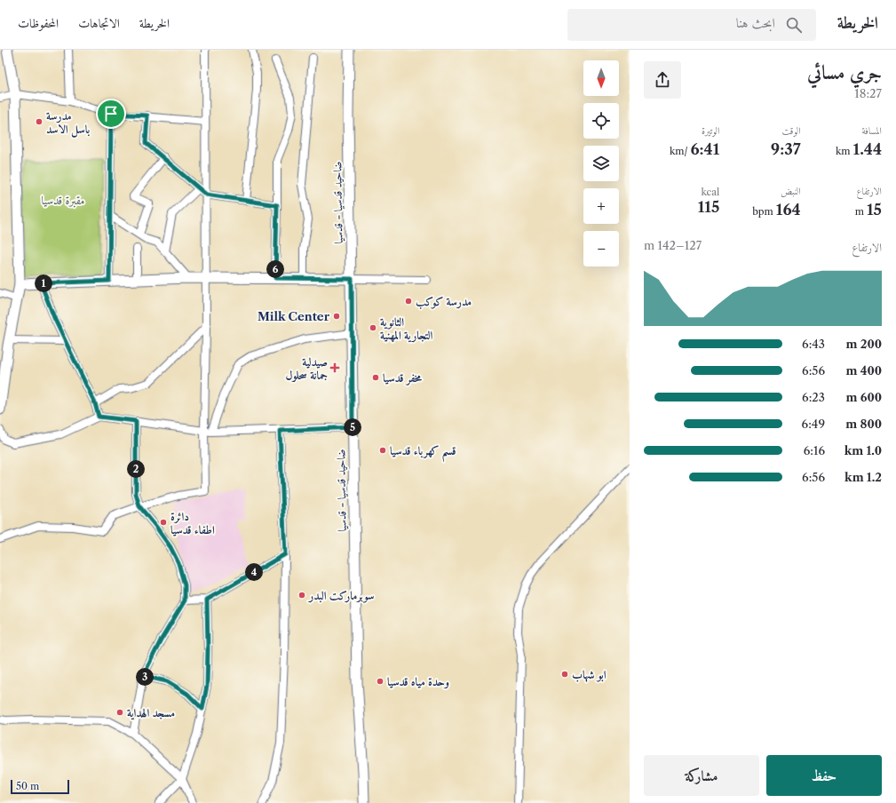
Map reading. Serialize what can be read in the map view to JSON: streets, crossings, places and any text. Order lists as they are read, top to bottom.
{
  "streets": {
    "main road": ["ضاحيد قدسيا - قدسيا"]
  },
  "parks": ["مقبرة قدسيا"],
  "places": {
    "other": [
      "مدرسة باسل الاسد",
      "مدرسة كوكب",
      "Milk Center",
      "الثانوية التجارية المهنية",
      "مخفر قدسيا",
      "قسم كهرباء قدسيا",
      "دائرة اطفاء قدسيا",
      "سوبرماركت البدر",
      "ابو شهاب",
      "وحدة مياه قدسيا",
      "مسجد الهداية"
    ],
    "health": ["صيدلية جمانة سحلول"]
  },
  "scale_bar": "50 m",
  "north": "bottom",
  "page": {
    "header": "الخريطة",
    "search": "ابحث هنا",
    "nav": ["الخريطة", "الاتجاهات", "المحفوظات"],
    "heading": ["جري مسائي", "18:27"],
    "map_buttons": ["+", "−"],
    "stats": [
      ["المسافة", "1.44 km"],
      ["الوقت", "9:37"],
      ["الوتيرة", "6:41 /km"],
      ["الارتفاع", "15 m"],
      ["النبض", "164 bpm"],
      ["kcal", "115"]
    ],
    "chart": ["الارتفاع", "127–142 m"],
    "pins": [
      "6",
      "1",
      "5",
      "2",
      "4",
      "3"
    ],
    "list": [
      {
        "name": "200 m",
        "note": "6:43"
      },
      {
        "name": "400 m",
        "note": "6:56"
      },
      {
        "name": "600 m",
        "note": "6:23"
      },
      {
        "name": "800 m",
        "note": "6:49"
      },
      {
        "name": "1.0 km",
        "note": "6:16"
      },
      {
        "name": "1.2 km",
        "note": "6:56"
      }
    ],
    "buttons": ["حفظ", "مشاركة"],
    "scale": "50 m"
  }
}
